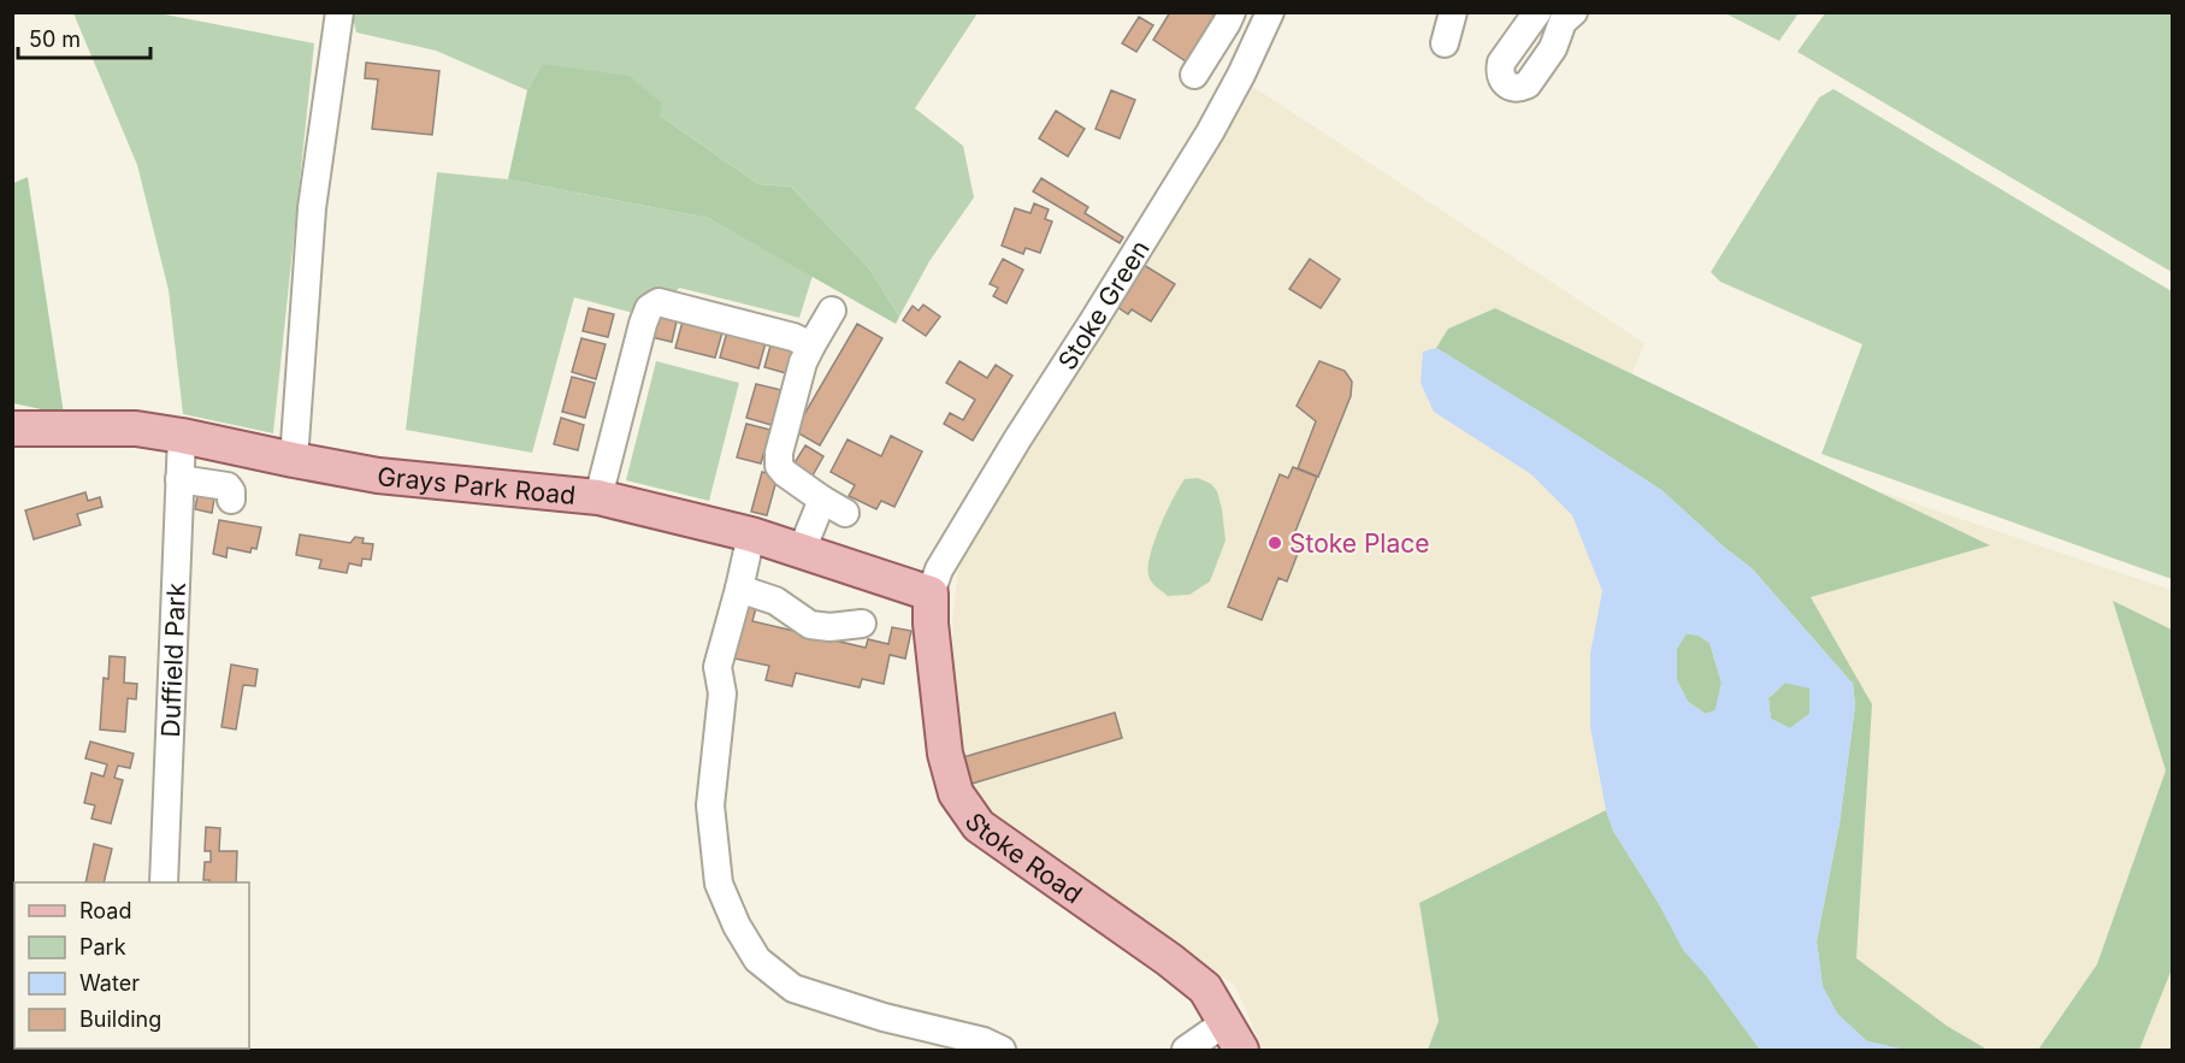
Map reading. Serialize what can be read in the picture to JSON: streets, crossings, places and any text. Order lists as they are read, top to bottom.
{
  "streets": {
    "main road": ["Grays Park Road", "Stoke Road"],
    "street": ["Stoke Green", "Duffield Park"]
  },
  "crossings": [
    ["Stoke Green", "Grays Park Road"],
    ["Stoke Green", "Stoke Road"],
    ["Grays Park Road", "Duffield Park"],
    ["Grays Park Road", "Stoke Road"]
  ],
  "places": ["Stoke Place"],
  "legend": [
    "Road",
    "Park",
    "Water",
    "Building"
  ],
  "scale_bar": "50 m"
}
